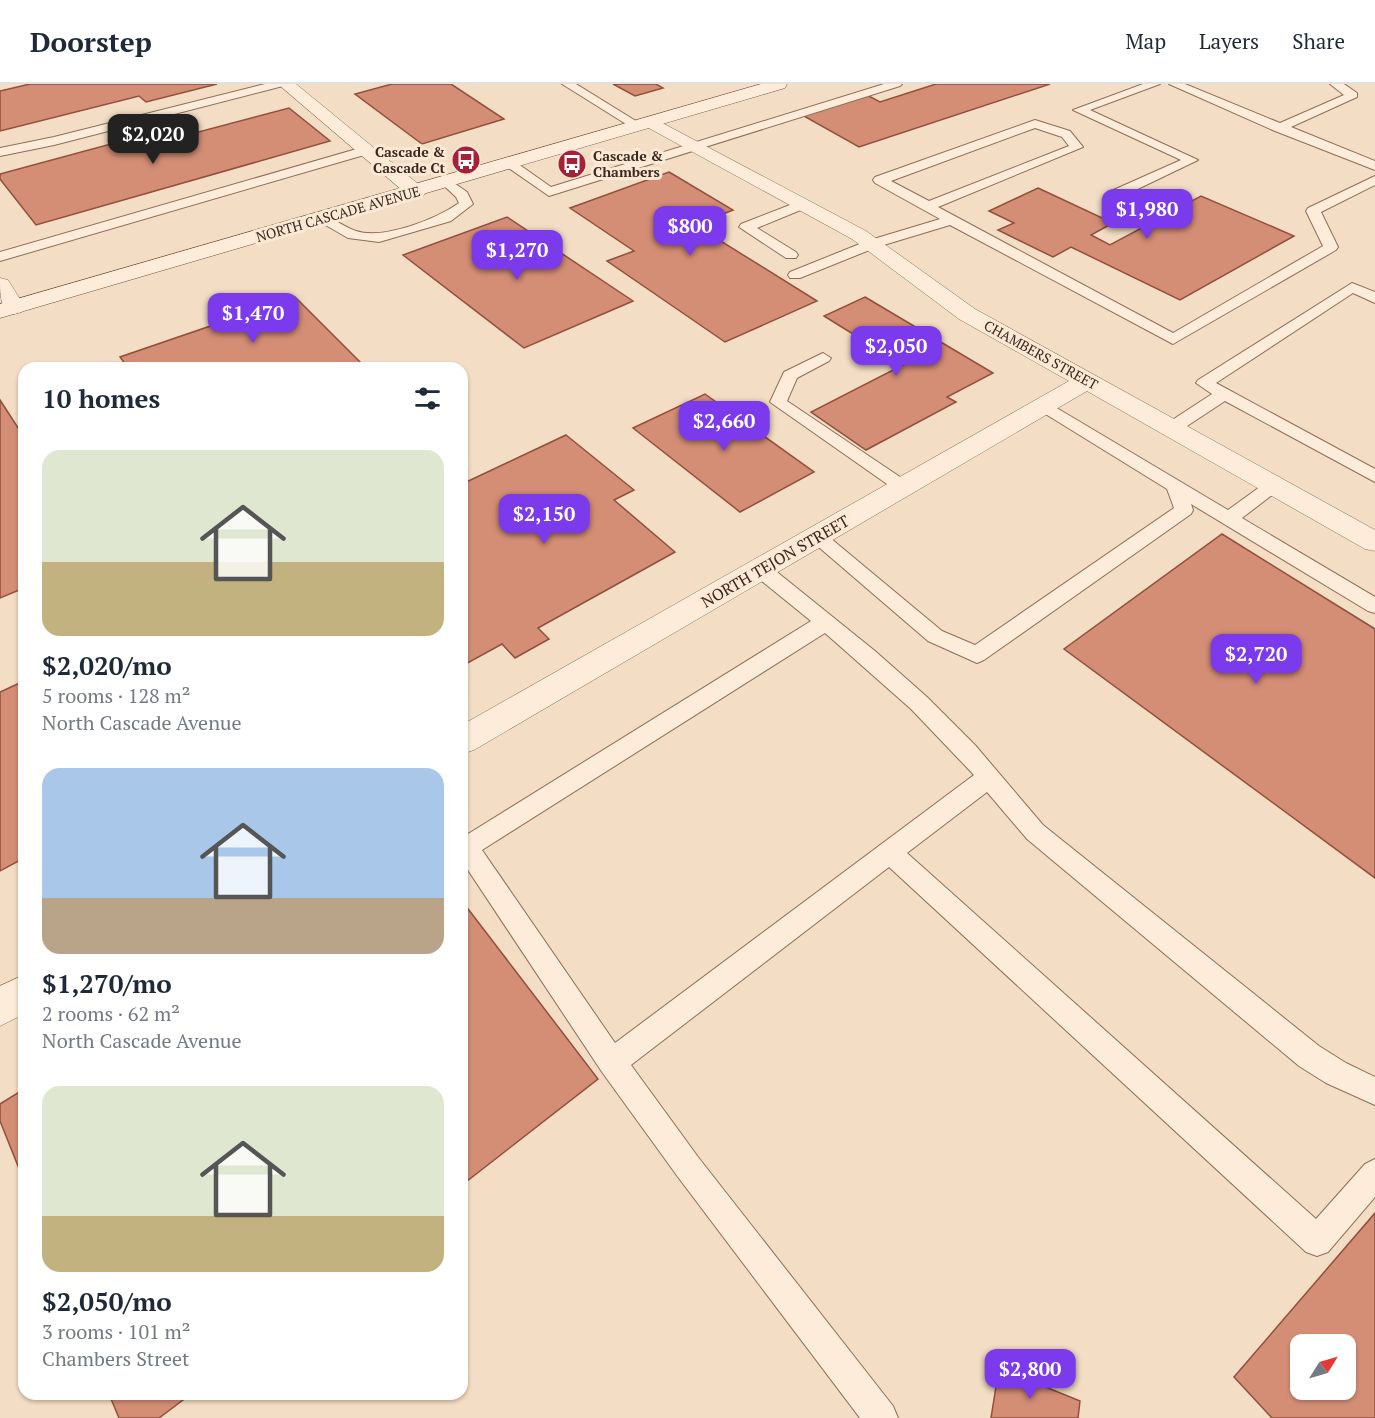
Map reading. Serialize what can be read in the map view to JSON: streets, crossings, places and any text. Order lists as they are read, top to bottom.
{
  "streets": {
    "street": ["NORTH CASCADE AVENUE", "CHAMBERS STREET", "NORTH TEJON STREET"]
  },
  "crossings": [
    ["NORTH CASCADE AVENUE", "CHAMBERS STREET"],
    ["CHAMBERS STREET", "NORTH TEJON STREET"]
  ],
  "places": {
    "bus stop": ["Cascade & Cascade Ct", "Cascade & Chambers"]
  },
  "north": "top right",
  "page": {
    "header": "Doorstep",
    "nav": ["Map", "Layers", "Share"],
    "price": [
      "$2,020",
      "$1,980",
      "$800",
      "$1,270",
      "$1,470",
      "$2,050",
      "$2,660",
      "$2,150",
      "$2,720",
      "$2,800"
    ],
    "heading": "10 homes",
    "list": [
      {
        "name": "$2,020/mo",
        "note": "5 rooms · 128 m² · North Cascade Avenue"
      },
      {
        "name": "$1,270/mo",
        "note": "2 rooms · 62 m² · North Cascade Avenue"
      },
      {
        "name": "$2,050/mo",
        "note": "3 rooms · 101 m² · Chambers Street"
      }
    ]
  }
}
